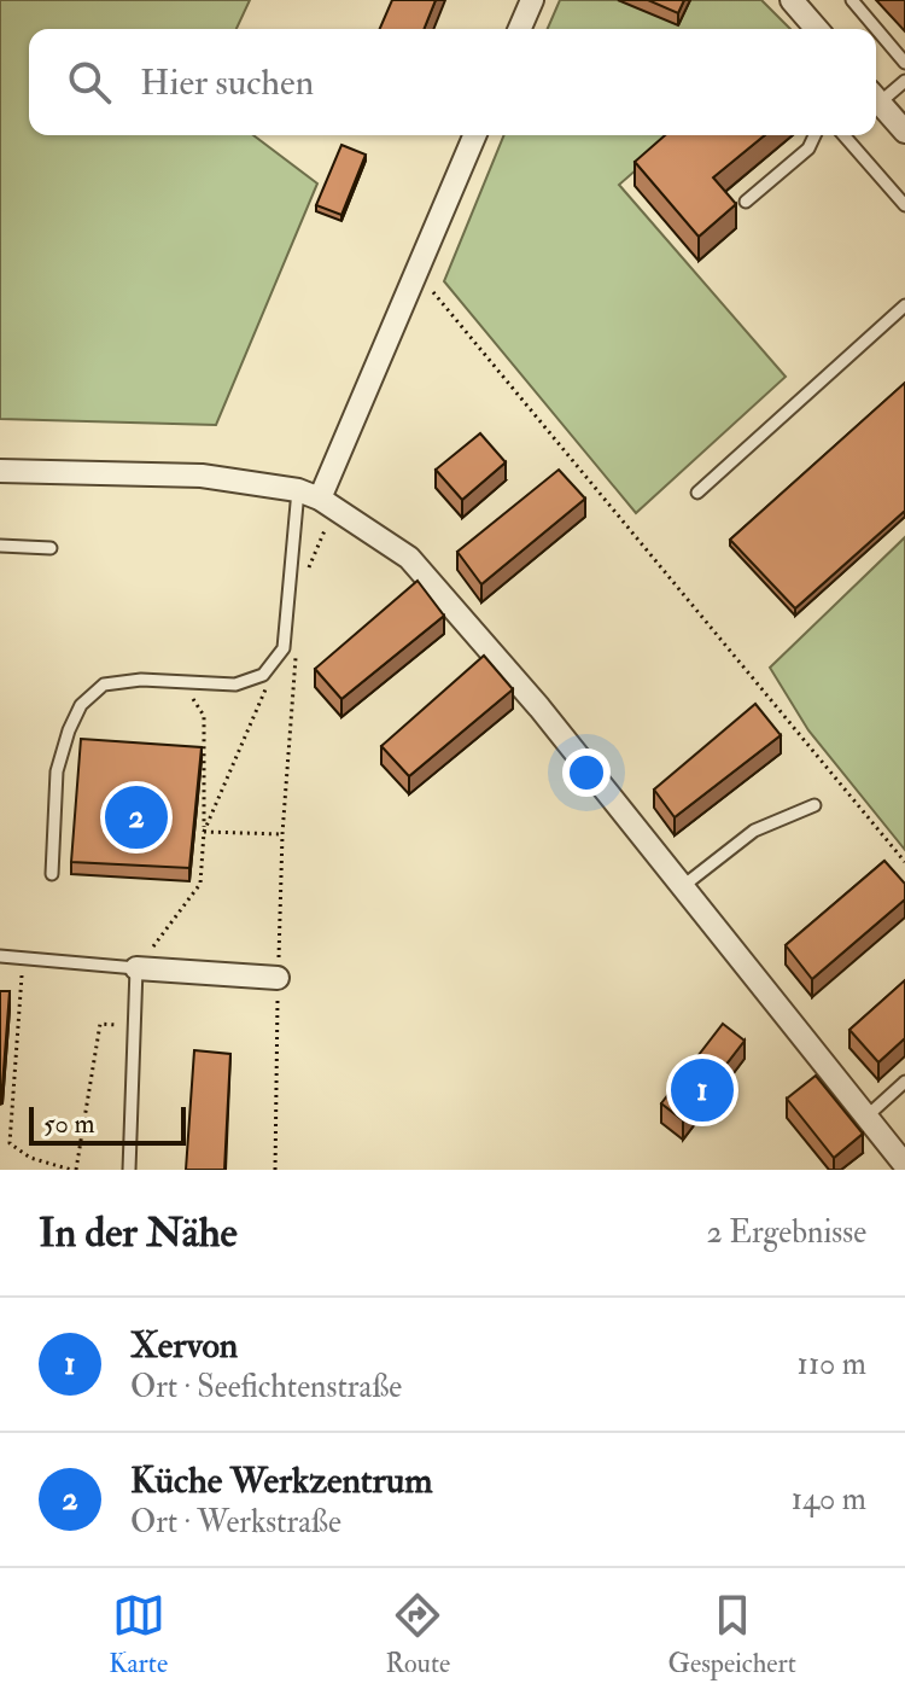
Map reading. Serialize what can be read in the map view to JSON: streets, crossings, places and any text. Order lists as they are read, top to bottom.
{
  "scale_bar": "50 m",
  "page": {
    "search": "Hier suchen",
    "pins": ["2", "1"],
    "scale": "50 m",
    "heading": ["In der Nähe", "2 Ergebnisse"],
    "list": [
      {
        "mark": "1",
        "name": "Xervon",
        "note": "Ort · Seefichtenstraße",
        "value": "110 m"
      },
      {
        "mark": "2",
        "name": "Küche Werkzentrum",
        "note": "Ort · Werkstraße",
        "value": "140 m"
      }
    ],
    "nav": ["Karte", "Route", "Gespeichert"]
  }
}
